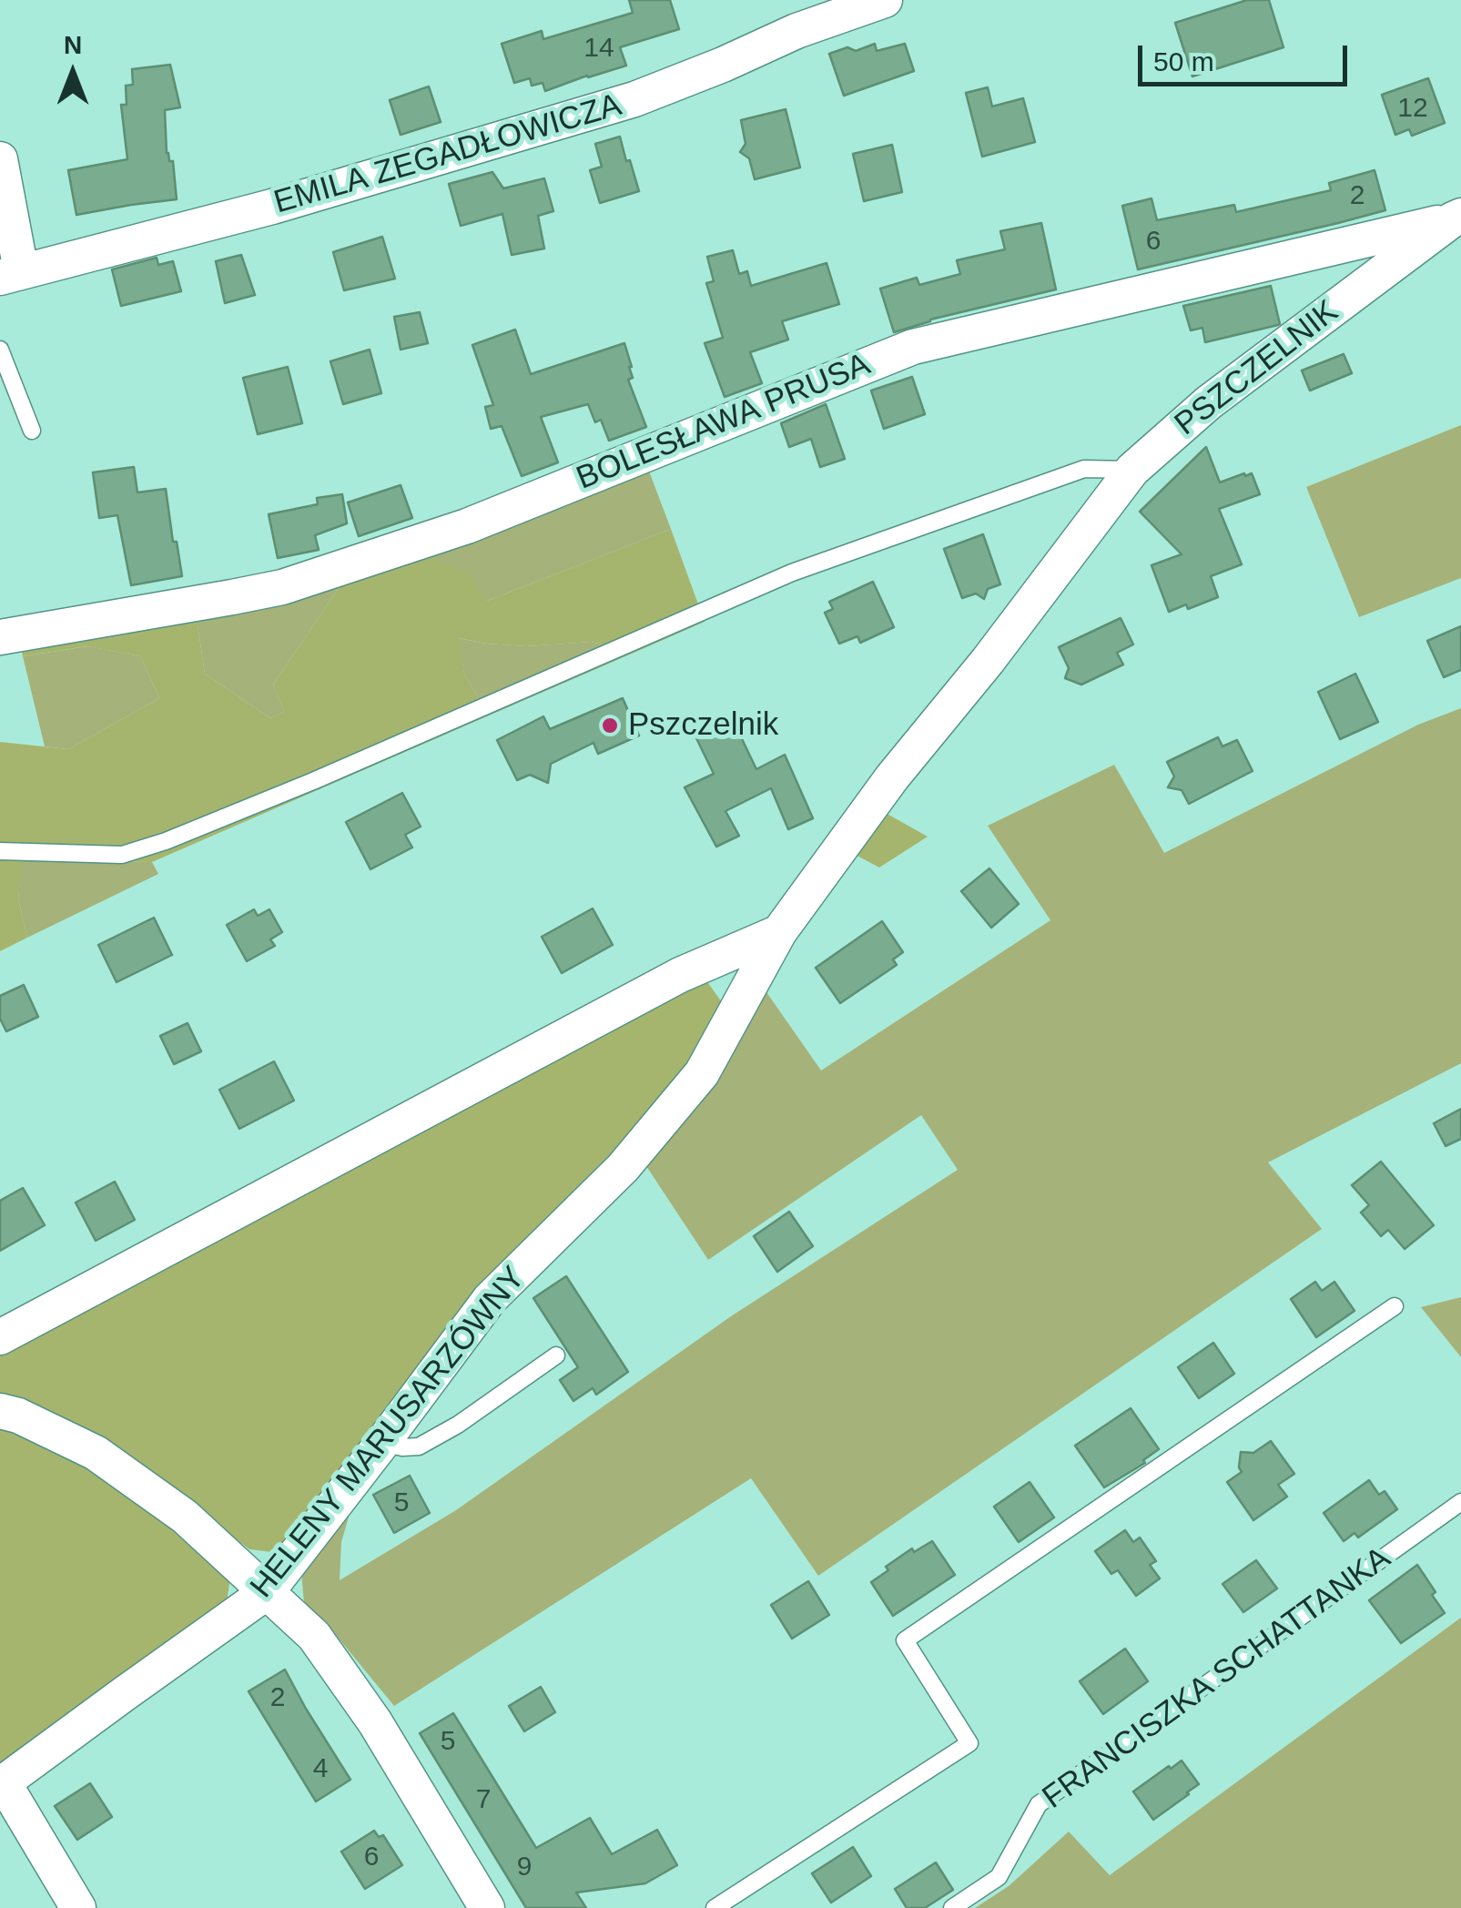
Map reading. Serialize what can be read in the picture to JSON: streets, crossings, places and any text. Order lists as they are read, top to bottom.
{
  "streets": {
    "street": [
      "EMILA ZEGADŁOWICZA",
      "PSZCZELNIK",
      "BOLESŁAWA PRUSA",
      "HELENY MARUSARZÓWNY"
    ],
    "lane": ["FRANCISZKA SCHATTANKA"]
  },
  "crossings": [
    ["PSZCZELNIK", "BOLESŁAWA PRUSA"],
    ["PSZCZELNIK", "HELENY MARUSARZÓWNY"]
  ],
  "places": ["Pszczelnik"],
  "house_numbers": [
    "14",
    "12",
    "2",
    "6",
    "5",
    "2",
    "5",
    "4",
    "7",
    "6",
    "9"
  ],
  "scale_bar": "50 m",
  "north": "top"
}
